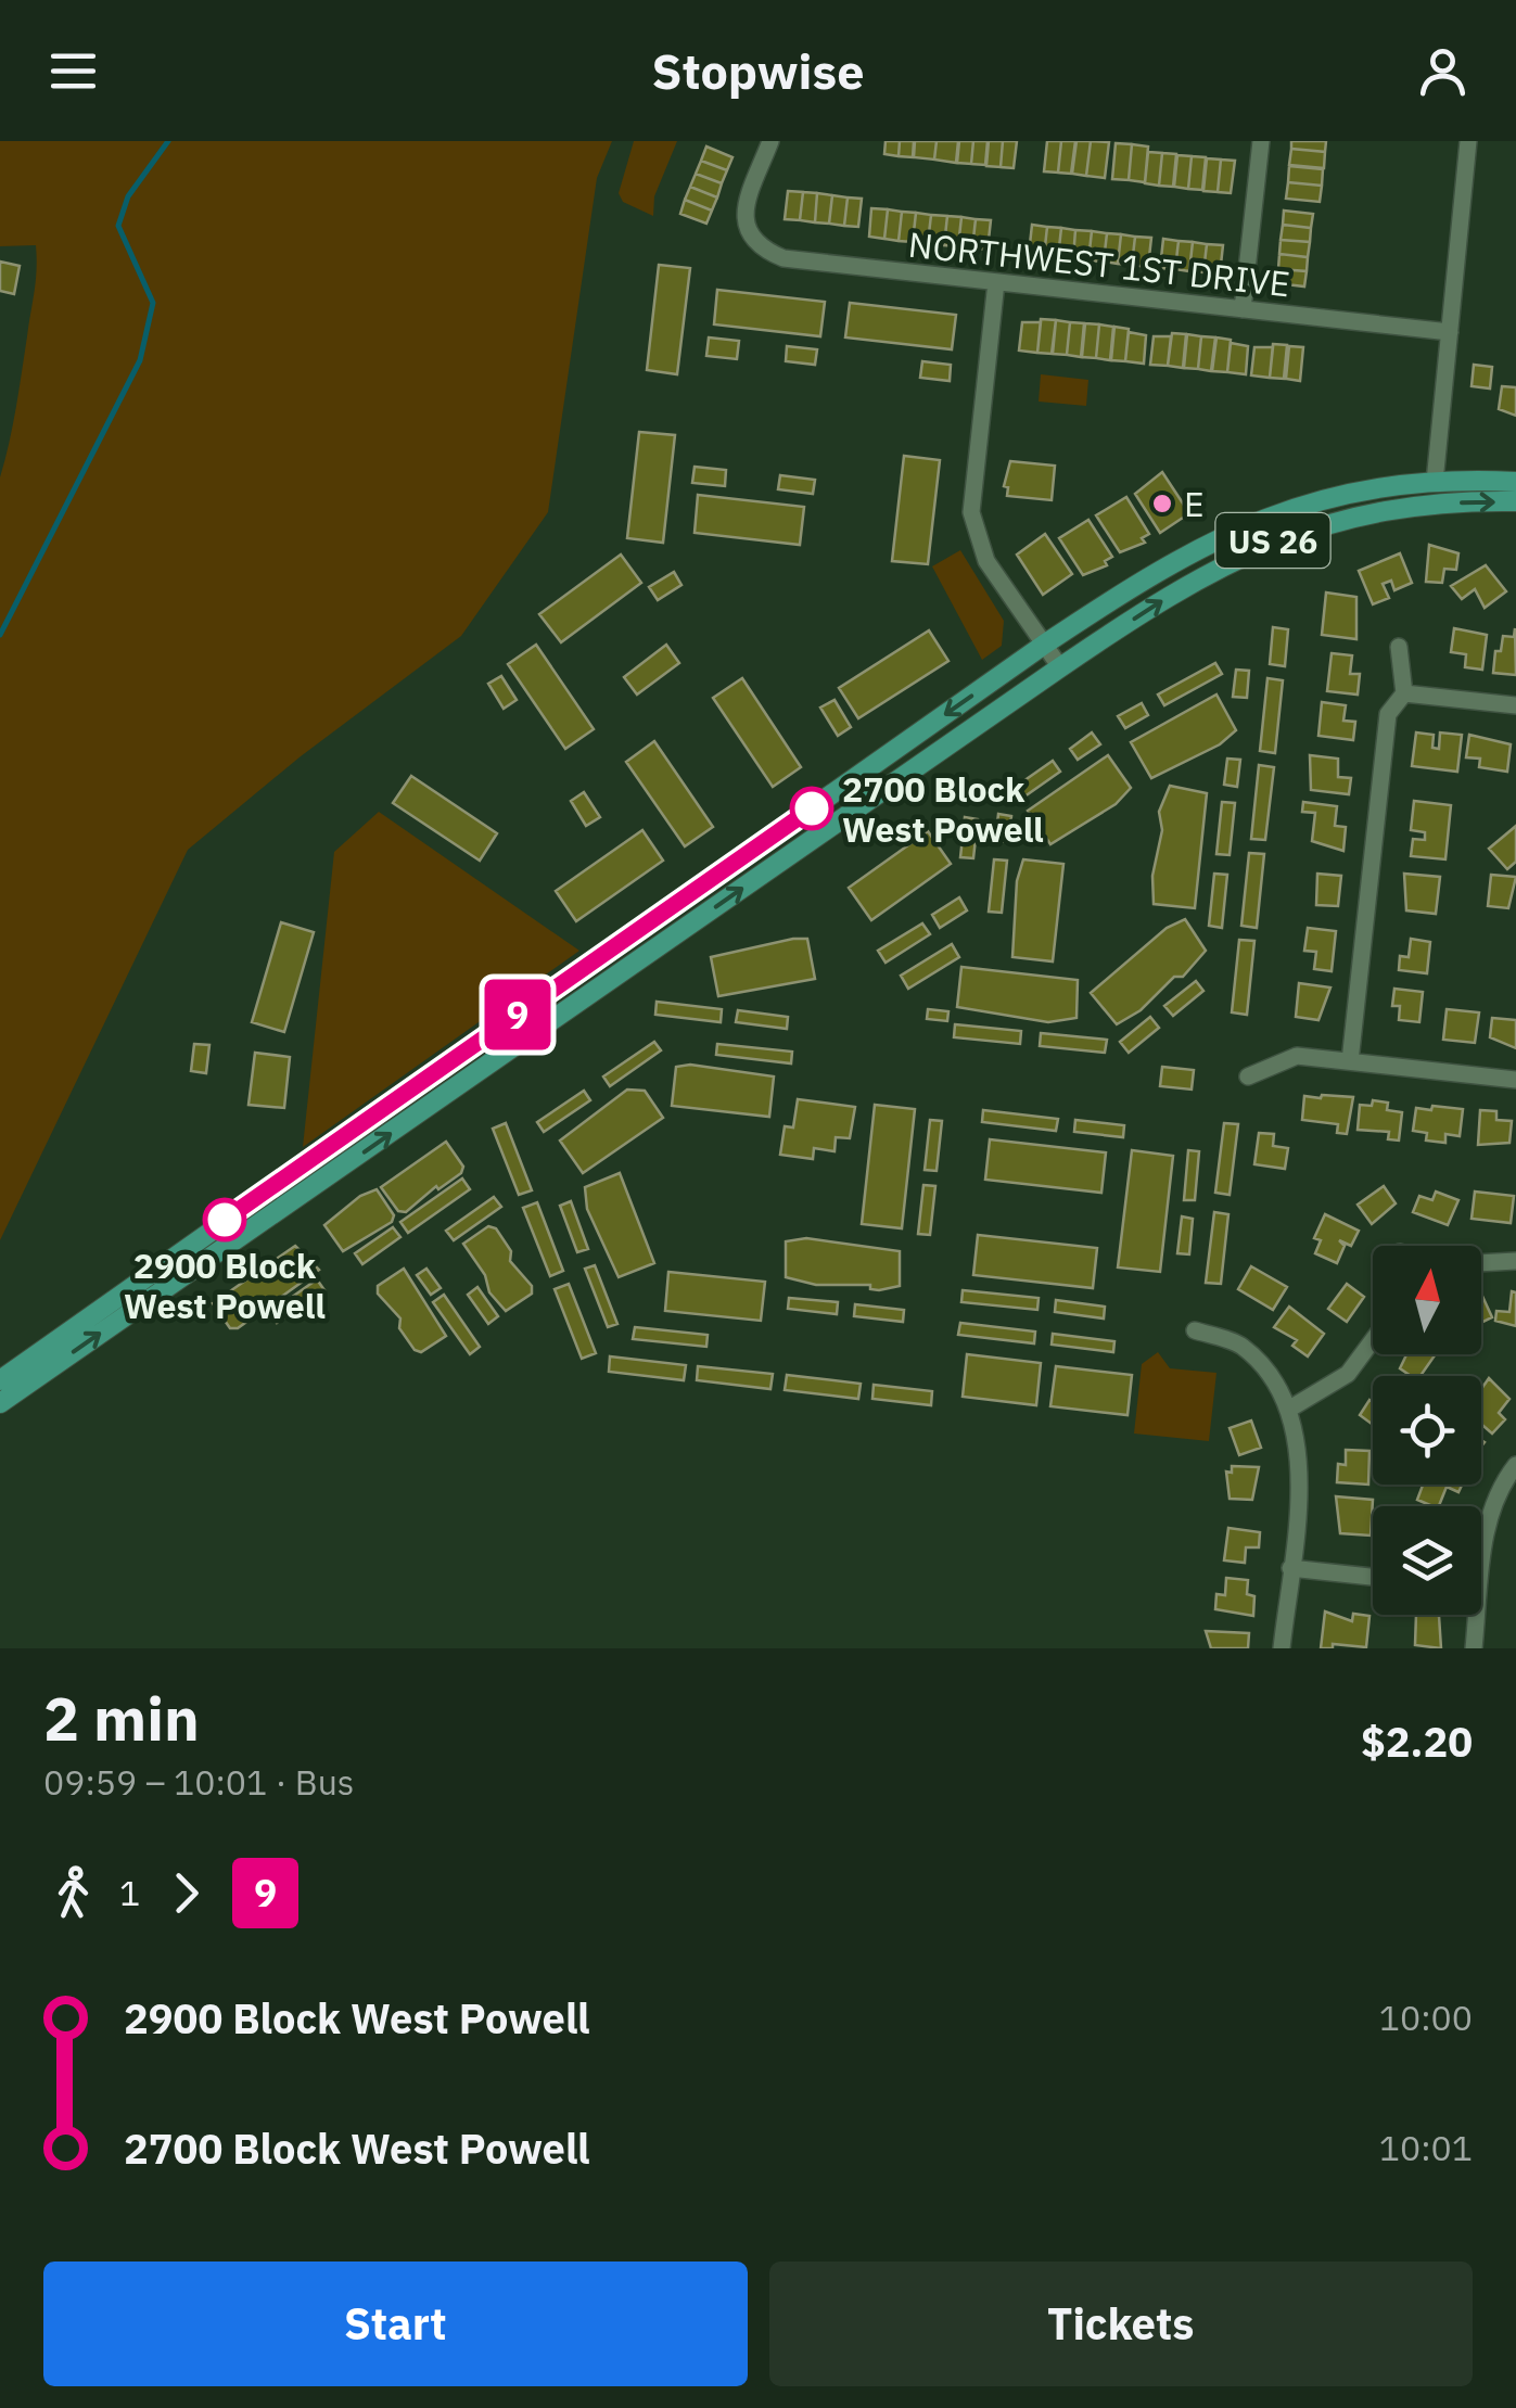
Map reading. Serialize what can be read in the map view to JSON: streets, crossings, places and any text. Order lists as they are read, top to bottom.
{
  "streets": {
    "main road": ["US 26"],
    "street": ["NORTHWEST 1ST DRIVE"]
  },
  "places": ["E", "2700 Block West Powell", "2900 Block West Powell"],
  "lines": ["bus line 9"],
  "north": "top",
  "page": {
    "header": "Stopwise",
    "on_map": "9",
    "heading": ["2 min", "09:59 – 10:01 · Bus", "$2.20"],
    "legs": ["1", "9"],
    "list": [
      {
        "name": "2900 Block West Powell",
        "value": "10:00"
      },
      {
        "name": "2700 Block West Powell",
        "value": "10:01"
      }
    ],
    "buttons": ["Start", "Tickets"]
  }
}
